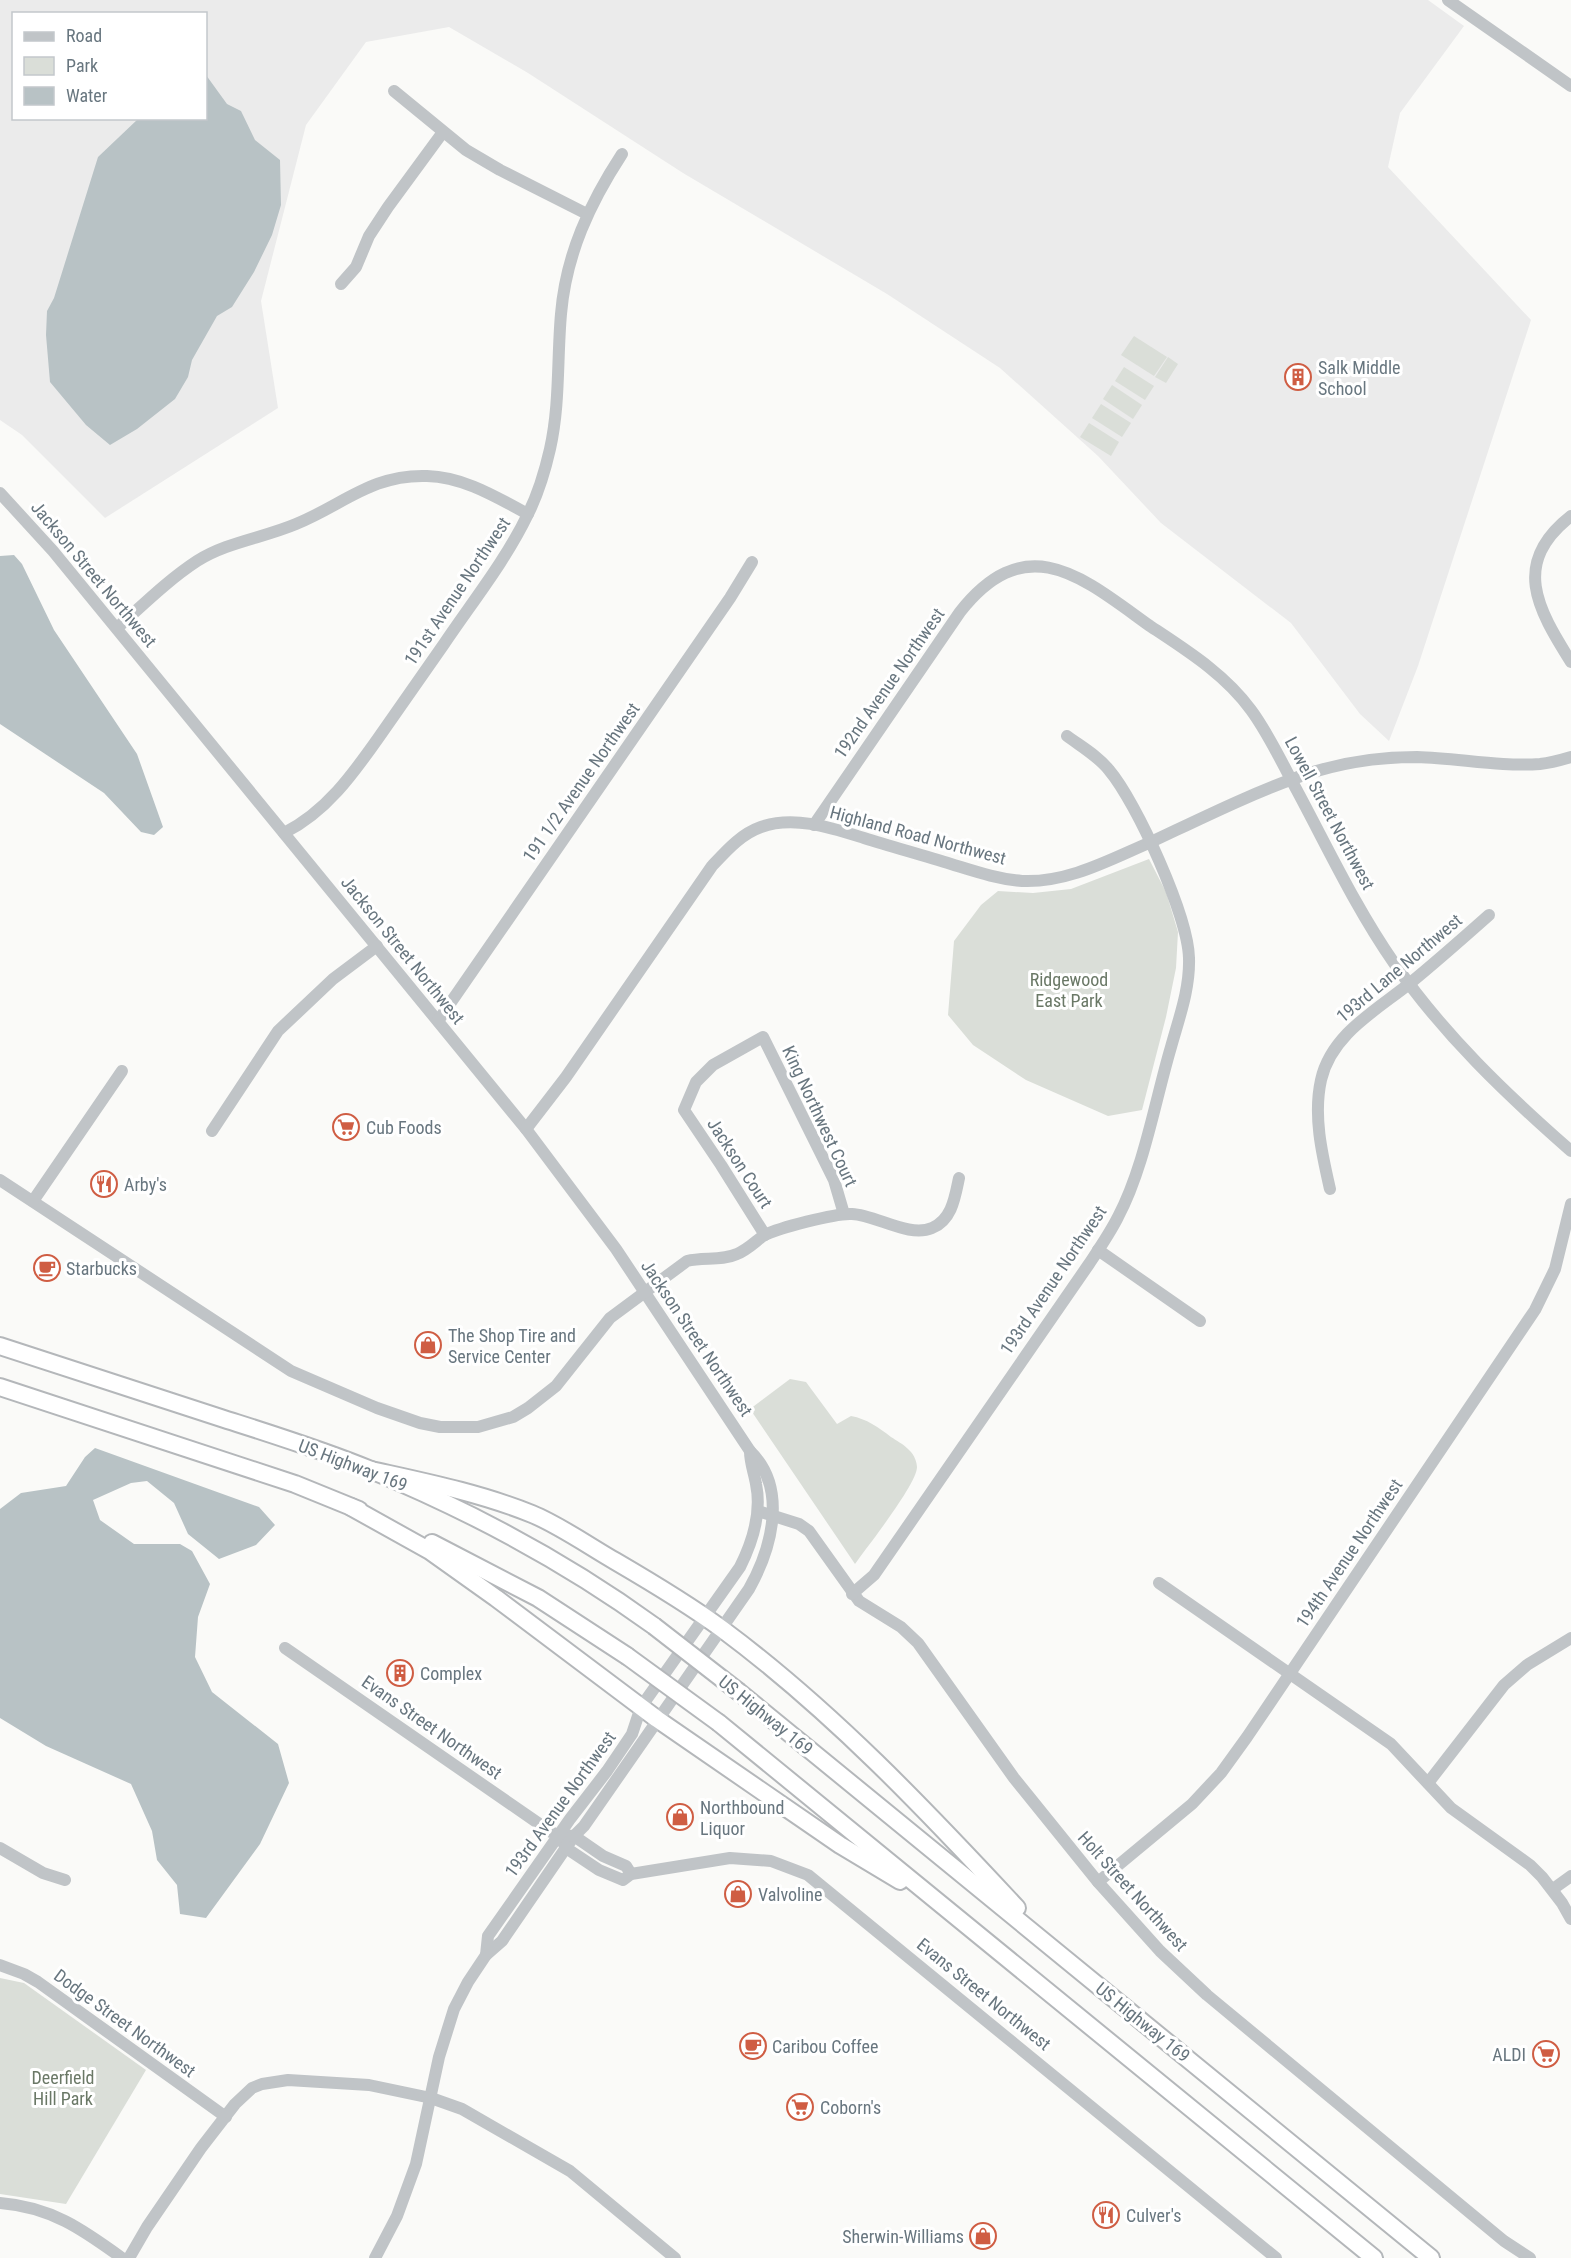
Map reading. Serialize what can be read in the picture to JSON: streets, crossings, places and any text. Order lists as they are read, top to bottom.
{
  "streets": {
    "highway": ["US Highway 169"],
    "street": [
      "Jackson Street Northwest",
      "191st Avenue Northwest",
      "192nd Avenue Northwest",
      "191 1/2 Avenue Northwest",
      "Lowell Street Northwest",
      "Highland Road Northwest",
      "193rd Lane Northwest",
      "King Northwest Court",
      "Jackson Court",
      "193rd Avenue Northwest",
      "194th Avenue Northwest",
      "Evans Street Northwest",
      "Holt Street Northwest",
      "Dodge Street Northwest"
    ]
  },
  "crossings": [
    ["Jackson Street Northwest", "191st Avenue Northwest"],
    ["Jackson Street Northwest", "191 1/2 Avenue Northwest"],
    ["Jackson Street Northwest", "Highland Road Northwest"],
    ["Jackson Street Northwest", "193rd Avenue Northwest"],
    ["Jackson Street Northwest", "Holt Street Northwest"],
    ["192nd Avenue Northwest", "Lowell Street Northwest"],
    ["192nd Avenue Northwest", "Highland Road Northwest"],
    ["Lowell Street Northwest", "Highland Road Northwest"],
    ["Lowell Street Northwest", "193rd Lane Northwest"],
    ["Highland Road Northwest", "193rd Avenue Northwest"],
    ["King Northwest Court", "Jackson Court"],
    ["193rd Avenue Northwest", "Evans Street Northwest"],
    ["193rd Avenue Northwest", "Holt Street Northwest"],
    ["194th Avenue Northwest", "Holt Street Northwest"]
  ],
  "parks": ["Ridgewood East Park", "Deerfield Hill Park"],
  "places": {
    "building": ["Salk Middle School", "Complex"],
    "supermarket": ["Cub Foods", "ALDI", "Coborn's"],
    "restaurant": ["Arby's", "Culver's"],
    "cafe": ["Starbucks", "Caribou Coffee"],
    "shop": [
      "The Shop Tire and Service Center",
      "Northbound Liquor",
      "Valvoline",
      "Sherwin-Williams"
    ]
  },
  "legend": ["Road", "Park", "Water"]
}
